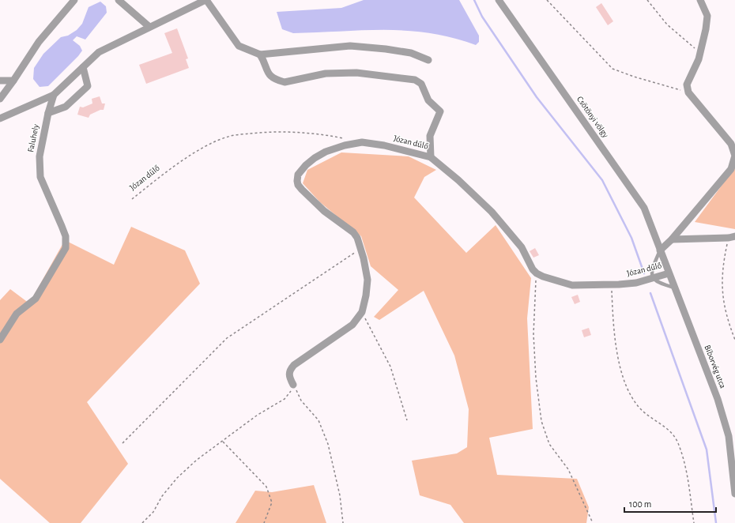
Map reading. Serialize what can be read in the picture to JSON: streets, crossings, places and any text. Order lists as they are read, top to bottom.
{
  "streets": {
    "street": [
      "Csötönyi völgy",
      "Faluhely",
      "Józan dűlő",
      "Bíborvég utca"
    ]
  },
  "crossings": [
    ["Csötönyi völgy", "Bíborvég utca"],
    ["Józan dűlő", "Bíborvég utca"]
  ],
  "scale_bar": "100 m"
}
